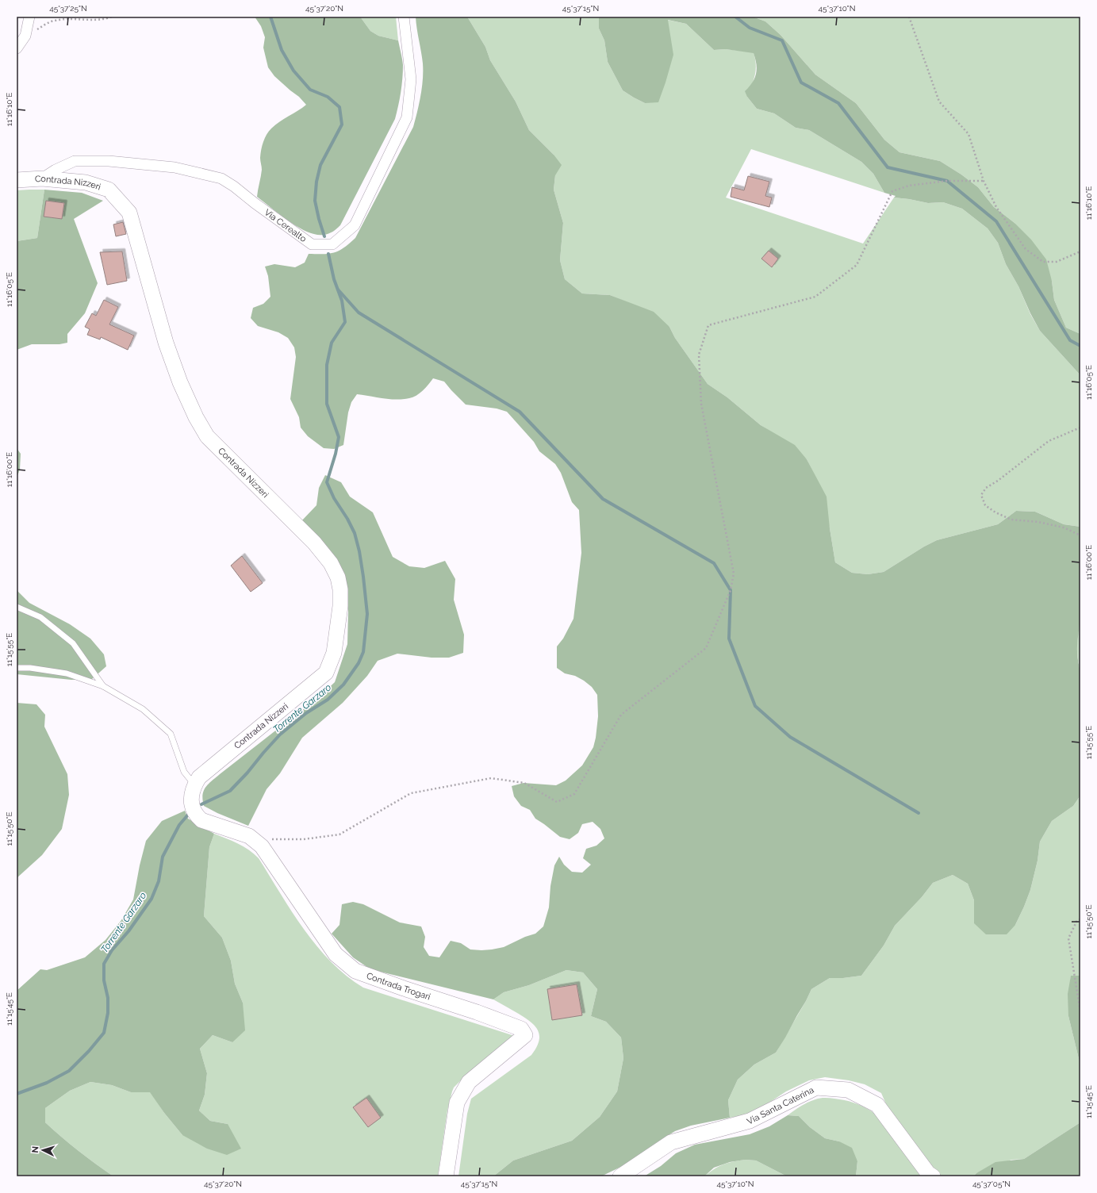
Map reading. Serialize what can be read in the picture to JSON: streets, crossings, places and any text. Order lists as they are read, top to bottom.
{
  "streets": {
    "street": [
      "Contrada Nizzeri",
      "Via Cerealto",
      "Contrada Trogari",
      "Via Santa Caterina"
    ]
  },
  "crossings": [
    ["Contrada Nizzeri", "Via Cerealto"],
    ["Contrada Nizzeri", "Contrada Trogari"]
  ],
  "water": ["Torrente Garzaro"],
  "north": "left",
  "coordinates": [
    "45°37'25\"N",
    "45°37'20\"N",
    "45°37'15\"N",
    "45°37'10\"N",
    "11°16'10\"E",
    "11°16'05\"E",
    "11°16'00\"E",
    "11°15'55\"E",
    "11°15'50\"E",
    "11°15'45\"E",
    "45°37'05\"N"
  ]
}
